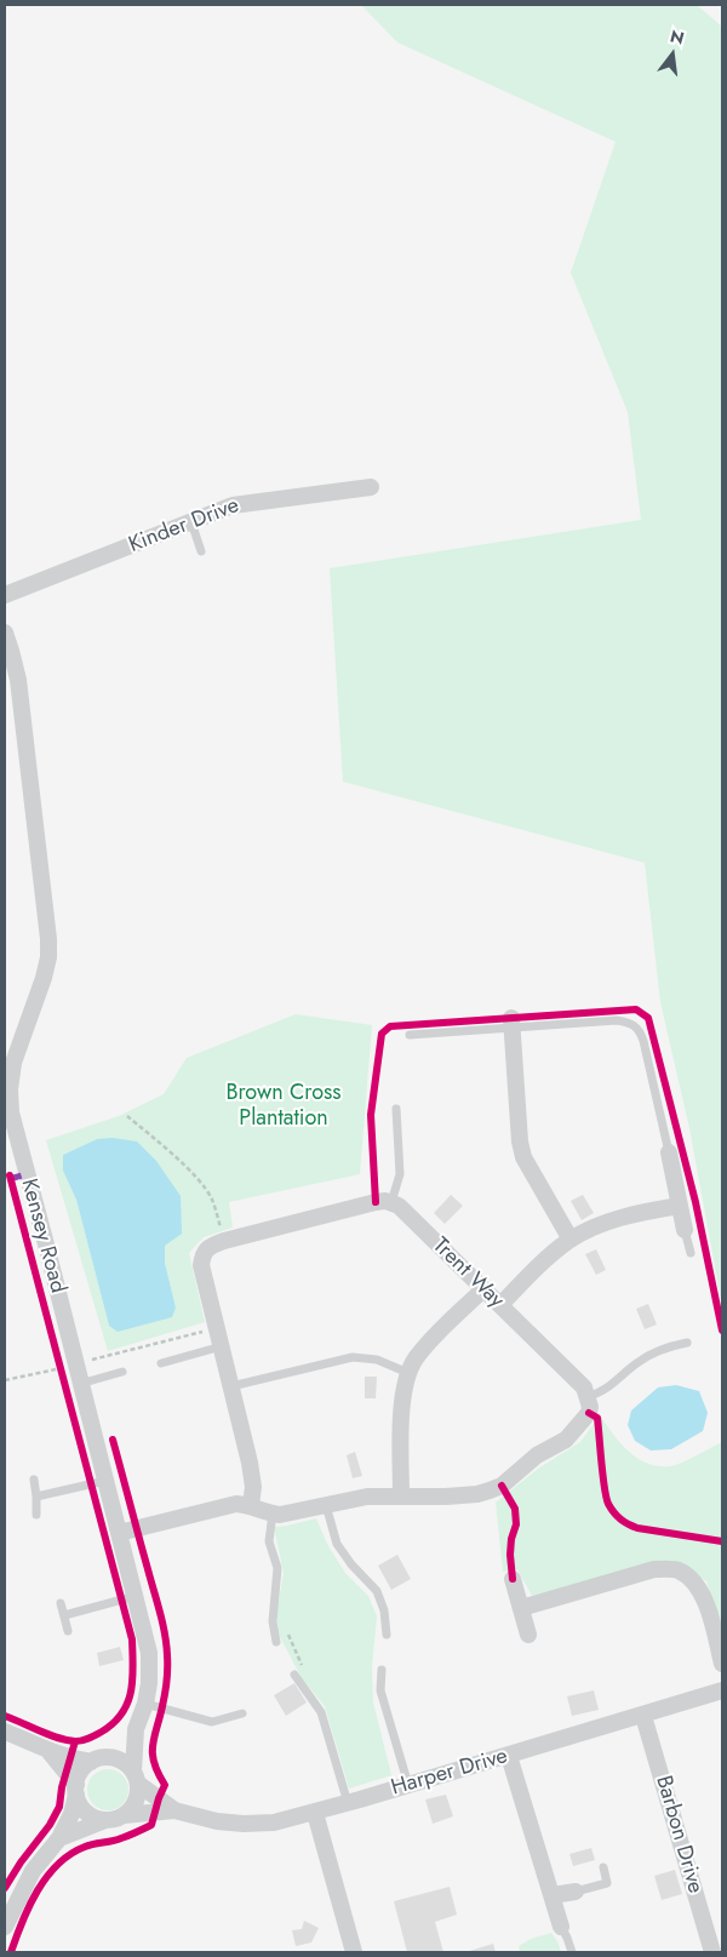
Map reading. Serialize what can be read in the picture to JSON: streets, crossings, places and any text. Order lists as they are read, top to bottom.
{
  "streets": {
    "street": [
      "Kinder Drive",
      "Kensey Road",
      "Trent Way",
      "Harper Drive",
      "Barbon Drive"
    ]
  },
  "crossings": [
    ["Kensey Road", "Harper Drive"],
    ["Harper Drive", "Barbon Drive"]
  ],
  "parks": ["Brown Cross Plantation"],
  "north": "top"
}
